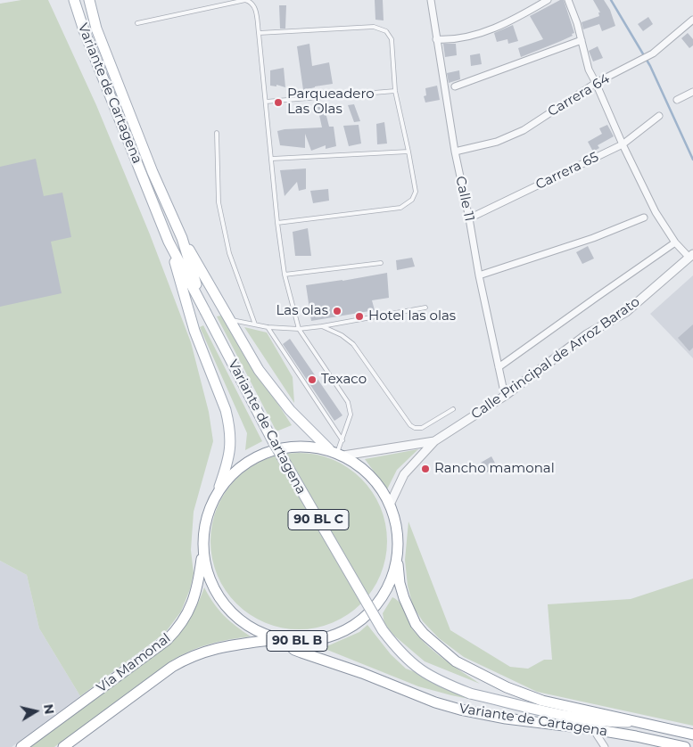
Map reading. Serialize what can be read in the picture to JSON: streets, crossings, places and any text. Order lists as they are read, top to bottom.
{
  "streets": {
    "main road": [
      "Variante de Cartagena",
      "90 BL C",
      "90 BL B",
      "Vía Mamonal"
    ],
    "street": [
      "Carrera 64",
      "Carrera 65",
      "Calle 11",
      "Calle Principal de Arroz Barato"
    ]
  },
  "crossings": [
    ["Variante de Cartagena", "90 BL B"],
    ["Variante de Cartagena", "Vía Mamonal"],
    ["Carrera 64", "Calle 11"],
    ["Carrera 65", "Calle 11"],
    ["Calle 11", "Calle Principal de Arroz Barato"],
    ["Calle Principal de Arroz Barato", "90 BL B"],
    ["90 BL B", "Vía Mamonal"]
  ],
  "places": [
    "Parqueadero Las Olas",
    "Las olas",
    "Hotel las olas",
    "Texaco",
    "Rancho mamonal"
  ],
  "north": "right"
}
